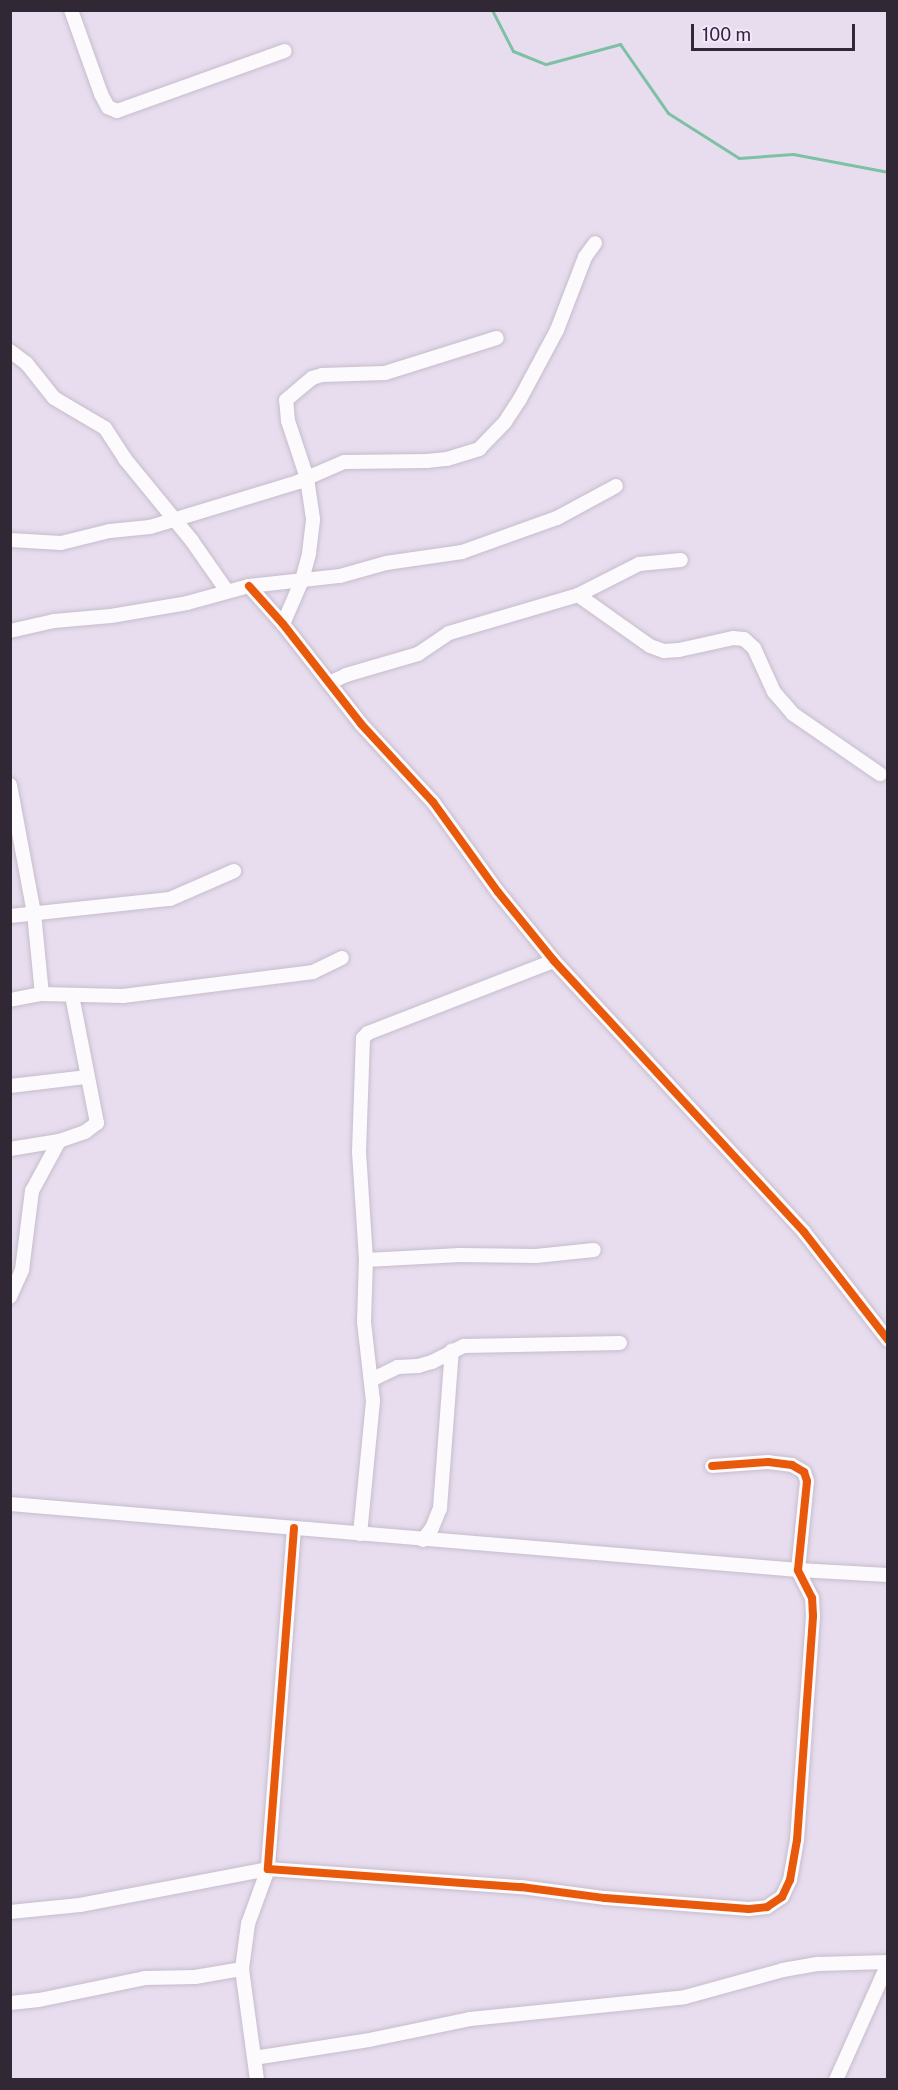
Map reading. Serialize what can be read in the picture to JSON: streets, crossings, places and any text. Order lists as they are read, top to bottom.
{
  "scale_bar": "100 m"
}
